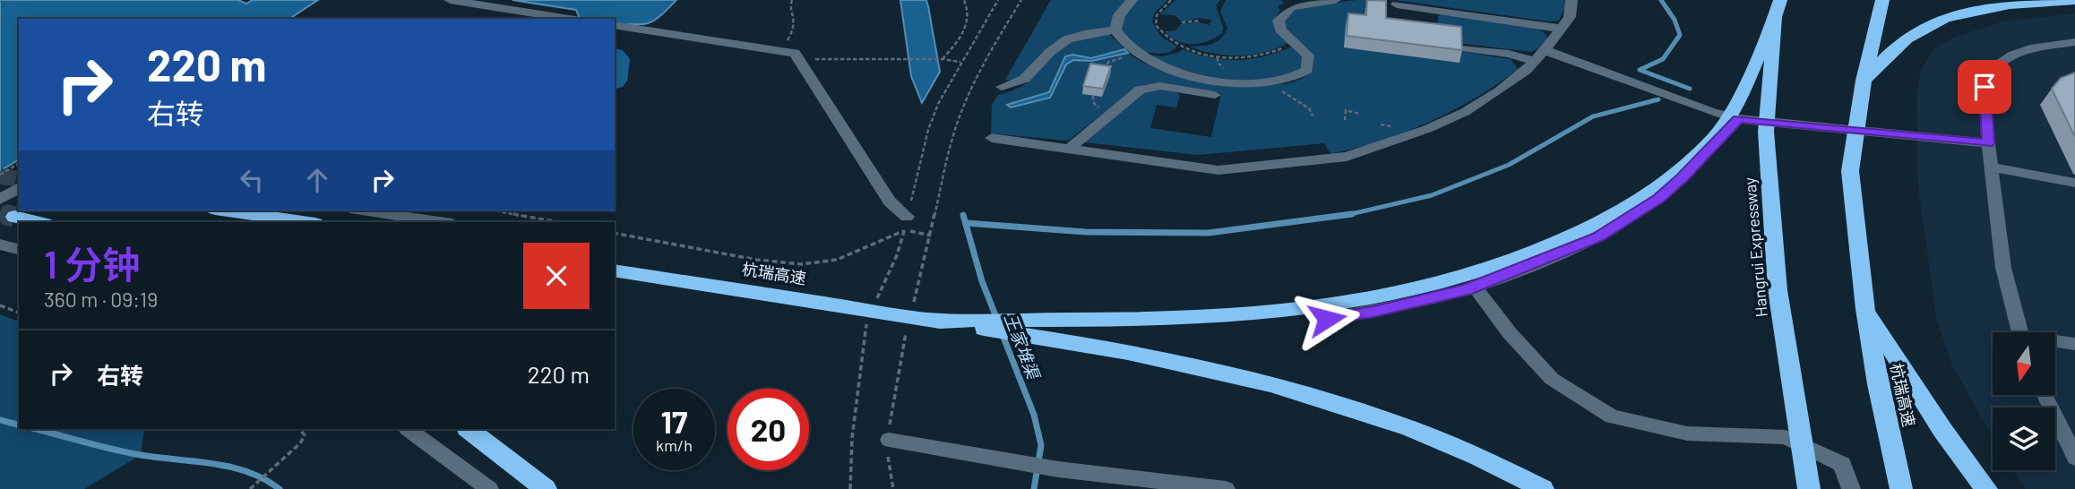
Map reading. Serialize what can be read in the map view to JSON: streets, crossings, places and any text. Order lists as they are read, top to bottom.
{
  "streets": {
    "highway": ["Hangrui Expressway", "杭瑞高速"]
  },
  "water": ["王家堆渠"],
  "north": "bottom",
  "page": {
    "turn": ["220 m", "右转"],
    "heading": ["1 分钟", "360 m · 09:19"],
    "list": [
      {
        "name": "右转",
        "value": "220 m"
      }
    ],
    "speed": "17 km/h",
    "limit": "20"
  }
}
